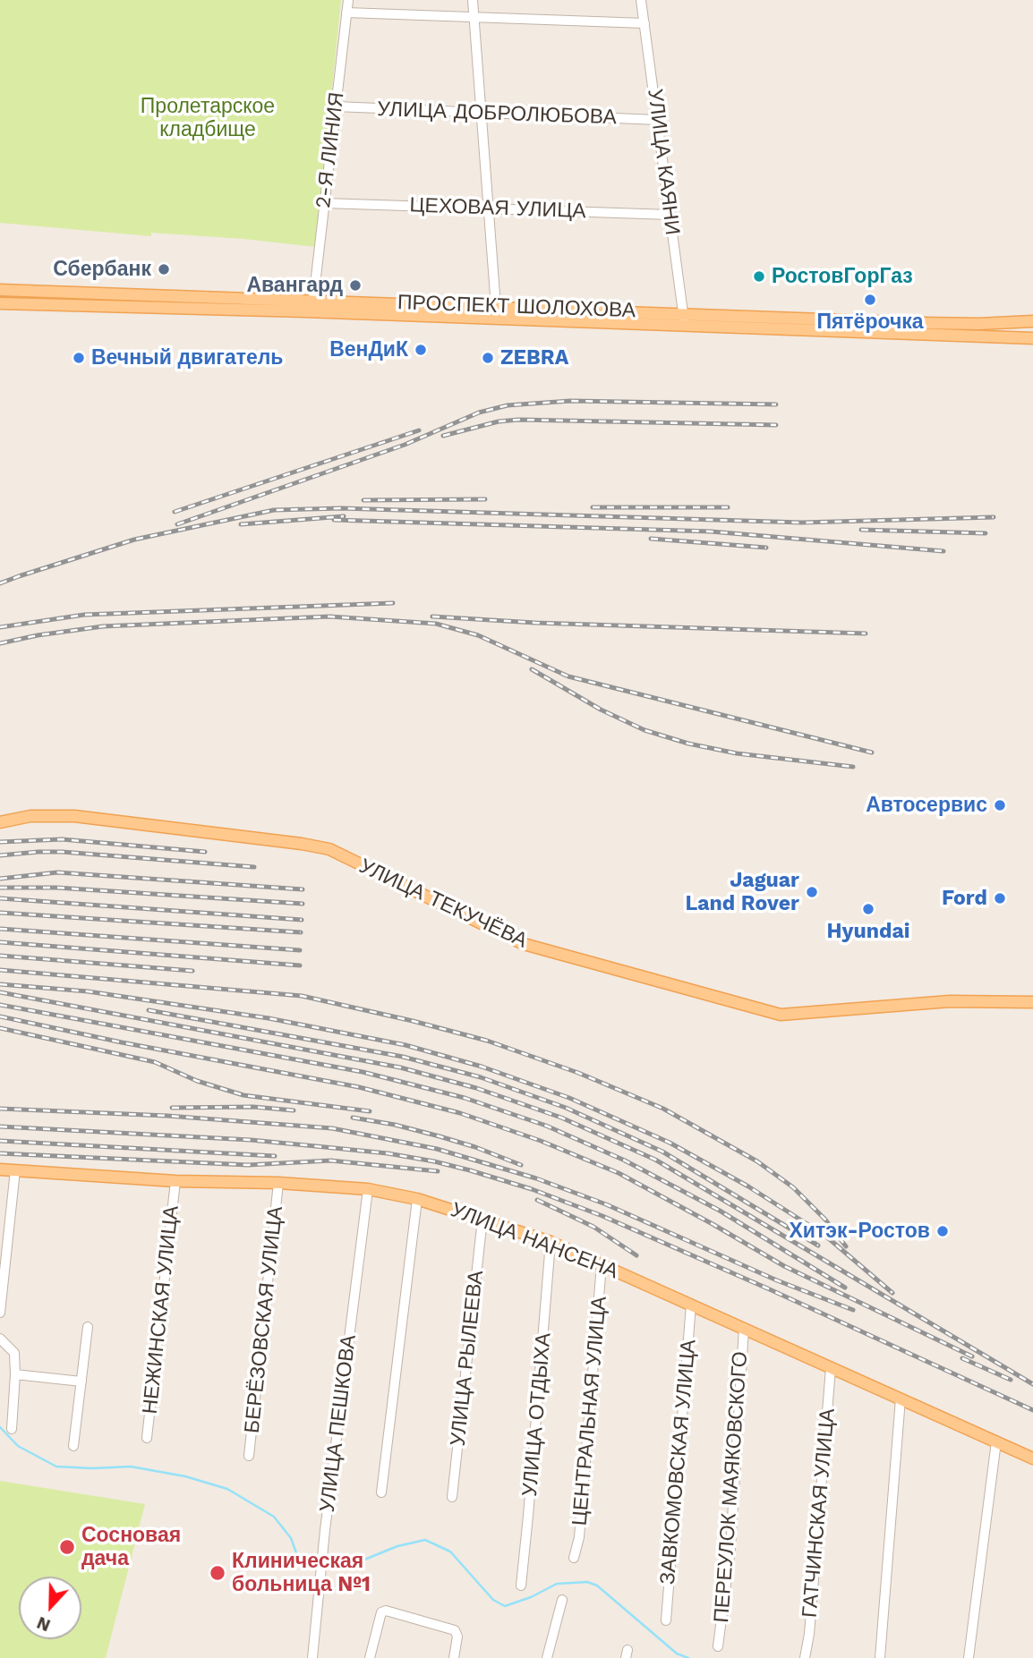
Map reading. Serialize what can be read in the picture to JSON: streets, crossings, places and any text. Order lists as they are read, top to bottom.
{
  "streets": {
    "main road": ["ПРОСПЕКТ ШОЛОХОВА", "УЛИЦА ТЕКУЧЁВА", "УЛИЦА НАНСЕНА"],
    "street": [
      "УЛИЦА ДОБРОЛЮБОВА",
      "2-Я ЛИНИЯ",
      "УЛИЦА КАЯНИ",
      "ЦЕХОВАЯ УЛИЦА",
      "НЕЖИНСКАЯ УЛИЦА",
      "БЕРЁЗОВСКАЯ УЛИЦА",
      "УЛИЦА РЫЛЕЕВА",
      "ЦЕНТРАЛЬНАЯ УЛИЦА",
      "УЛИЦА ОТДЫХА",
      "УЛИЦА ПЕШКОВА",
      "ЗАВКОМОВСКАЯ УЛИЦА",
      "ПЕРЕУЛОК МАЯКОВСКОГО",
      "ГАТЧИНСКАЯ УЛИЦА"
    ]
  },
  "crossings": [
    ["УЛИЦА ДОБРОЛЮБОВА", "2-Я ЛИНИЯ"],
    ["УЛИЦА ДОБРОЛЮБОВА", "УЛИЦА КАЯНИ"],
    ["2-Я ЛИНИЯ", "ЦЕХОВАЯ УЛИЦА"],
    ["2-Я ЛИНИЯ", "ПРОСПЕКТ ШОЛОХОВА"],
    ["УЛИЦА КАЯНИ", "ЦЕХОВАЯ УЛИЦА"],
    ["УЛИЦА КАЯНИ", "ПРОСПЕКТ ШОЛОХОВА"],
    ["УЛИЦА НАНСЕНА", "НЕЖИНСКАЯ УЛИЦА"],
    ["УЛИЦА НАНСЕНА", "БЕРЁЗОВСКАЯ УЛИЦА"],
    ["УЛИЦА НАНСЕНА", "УЛИЦА РЫЛЕЕВА"],
    ["УЛИЦА НАНСЕНА", "ЦЕНТРАЛЬНАЯ УЛИЦА"],
    ["УЛИЦА НАНСЕНА", "УЛИЦА ОТДЫХА"],
    ["УЛИЦА НАНСЕНА", "УЛИЦА ПЕШКОВА"],
    ["УЛИЦА НАНСЕНА", "ЗАВКОМОВСКАЯ УЛИЦА"],
    ["УЛИЦА НАНСЕНА", "ПЕРЕУЛОК МАЯКОВСКОГО"],
    ["УЛИЦА НАНСЕНА", "ГАТЧИНСКАЯ УЛИЦА"]
  ],
  "parks": ["Пролетарское кладбище"],
  "places": [
    "Сбербанк",
    "РостовГорГаз",
    "Авангард",
    "Пятёрочка",
    "ВенДиК",
    "Вечный двигатель",
    "ZEBRA",
    "Автосервис",
    "Jaguar Land Rover",
    "Ford",
    "Hyundai",
    "Хитэк-Ростов",
    "Сосновая дача",
    "Клиническая больница №1"
  ],
  "north": "bottom"
}
